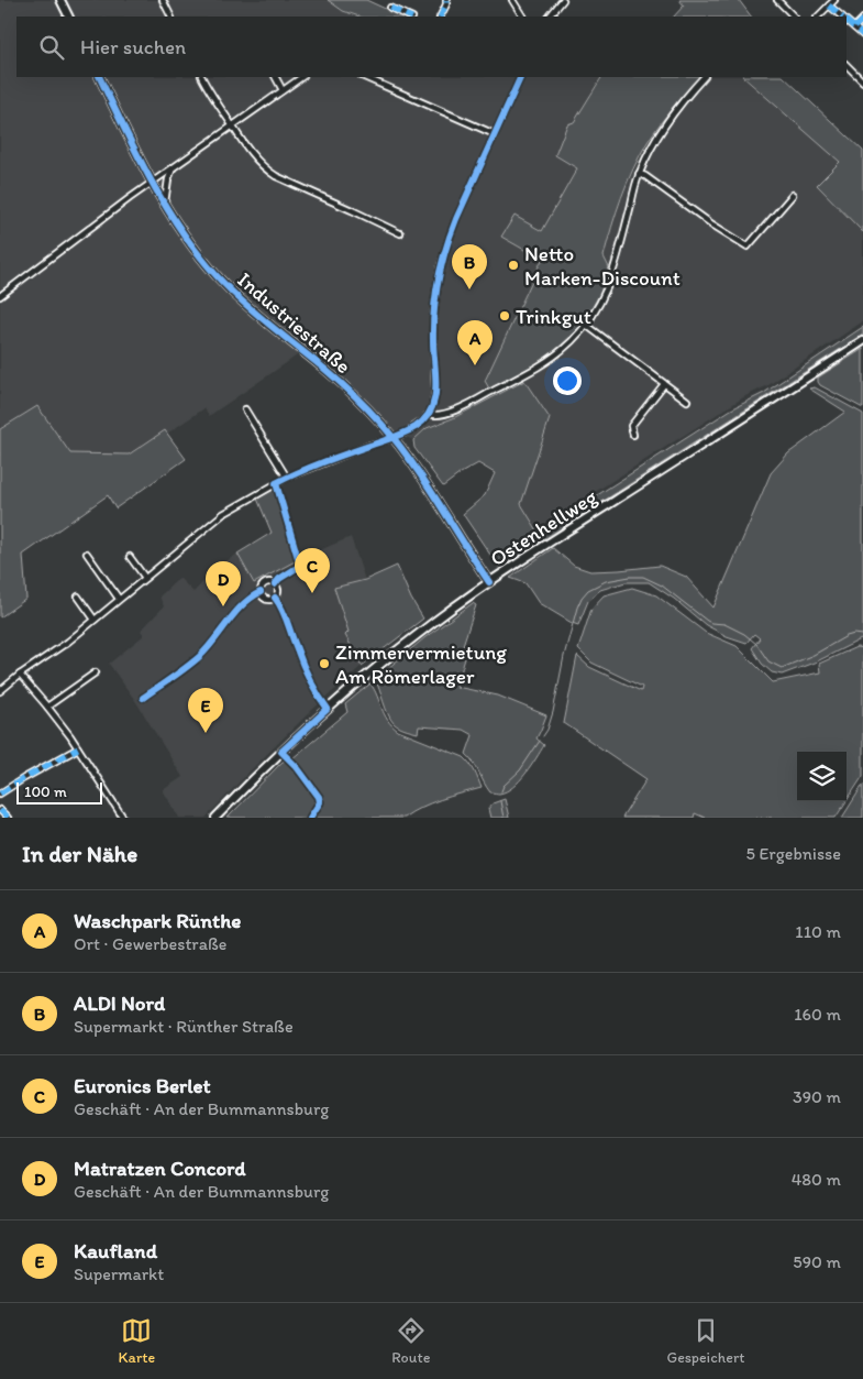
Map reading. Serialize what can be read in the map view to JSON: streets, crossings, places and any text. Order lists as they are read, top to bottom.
{
  "streets": {
    "main road": ["Industriestraße", "Ostenhellweg"]
  },
  "crossings": [
    ["Industriestraße", "Ostenhellweg"]
  ],
  "places": ["Netto Marken-Discount", "Trinkgut", "Zimmervermietung Am Römerlager"],
  "scale_bar": "100 m",
  "page": {
    "search": "Hier suchen",
    "pins": [
      "B",
      "A",
      "C",
      "D",
      "E"
    ],
    "scale": "100 m",
    "heading": ["In der Nähe", "5 Ergebnisse"],
    "list": [
      {
        "mark": "A",
        "name": "Waschpark Rünthe",
        "note": "Ort · Gewerbestraße",
        "value": "110 m"
      },
      {
        "mark": "B",
        "name": "ALDI Nord",
        "note": "Supermarkt · Rünther Straße",
        "value": "160 m"
      },
      {
        "mark": "C",
        "name": "Euronics Berlet",
        "note": "Geschäft · An der Bummannsburg",
        "value": "390 m"
      },
      {
        "mark": "D",
        "name": "Matratzen Concord",
        "note": "Geschäft · An der Bummannsburg",
        "value": "480 m"
      },
      {
        "mark": "E",
        "name": "Kaufland",
        "note": "Supermarkt",
        "value": "590 m"
      }
    ],
    "nav": ["Karte", "Route", "Gespeichert"]
  }
}
